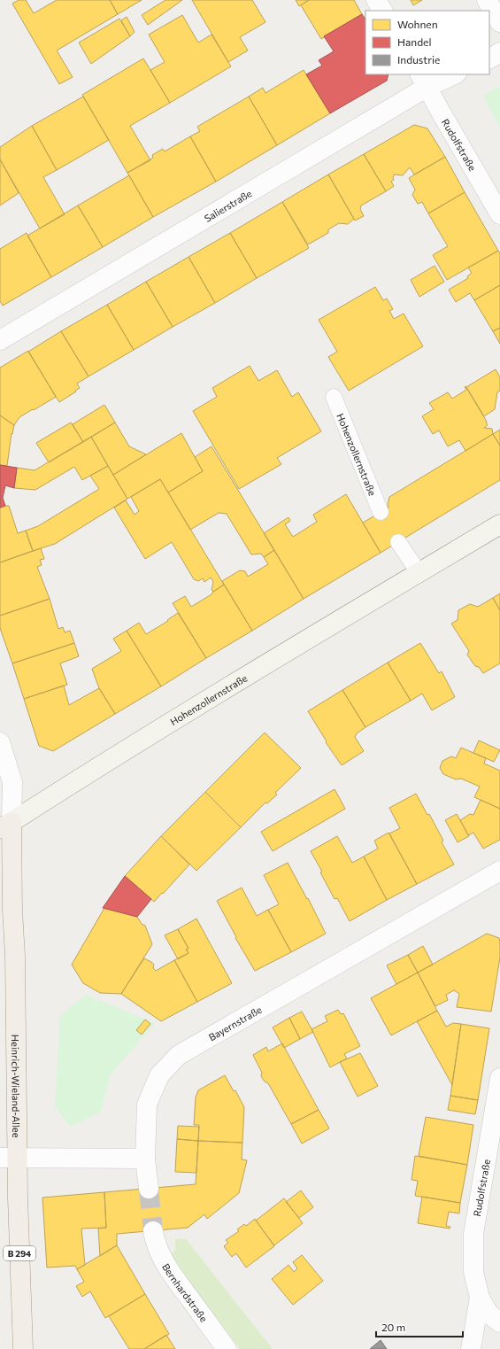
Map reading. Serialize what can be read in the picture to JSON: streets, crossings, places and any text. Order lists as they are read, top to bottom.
{
  "streets": {
    "main road": ["Hohenzollernstraße", "Heinrich-Wieland-Allee", "B 294"],
    "street": [
      "Rudolfstraße",
      "Salierstraße",
      "Bayernstraße",
      "Bernhardstraße"
    ]
  },
  "crossings": [
    ["Rudolfstraße", "Salierstraße"],
    ["Hohenzollernstraße", "Heinrich-Wieland-Allee"]
  ],
  "legend": ["Wohnen", "Handel", "Industrie"],
  "scale_bar": "20 m"
}
